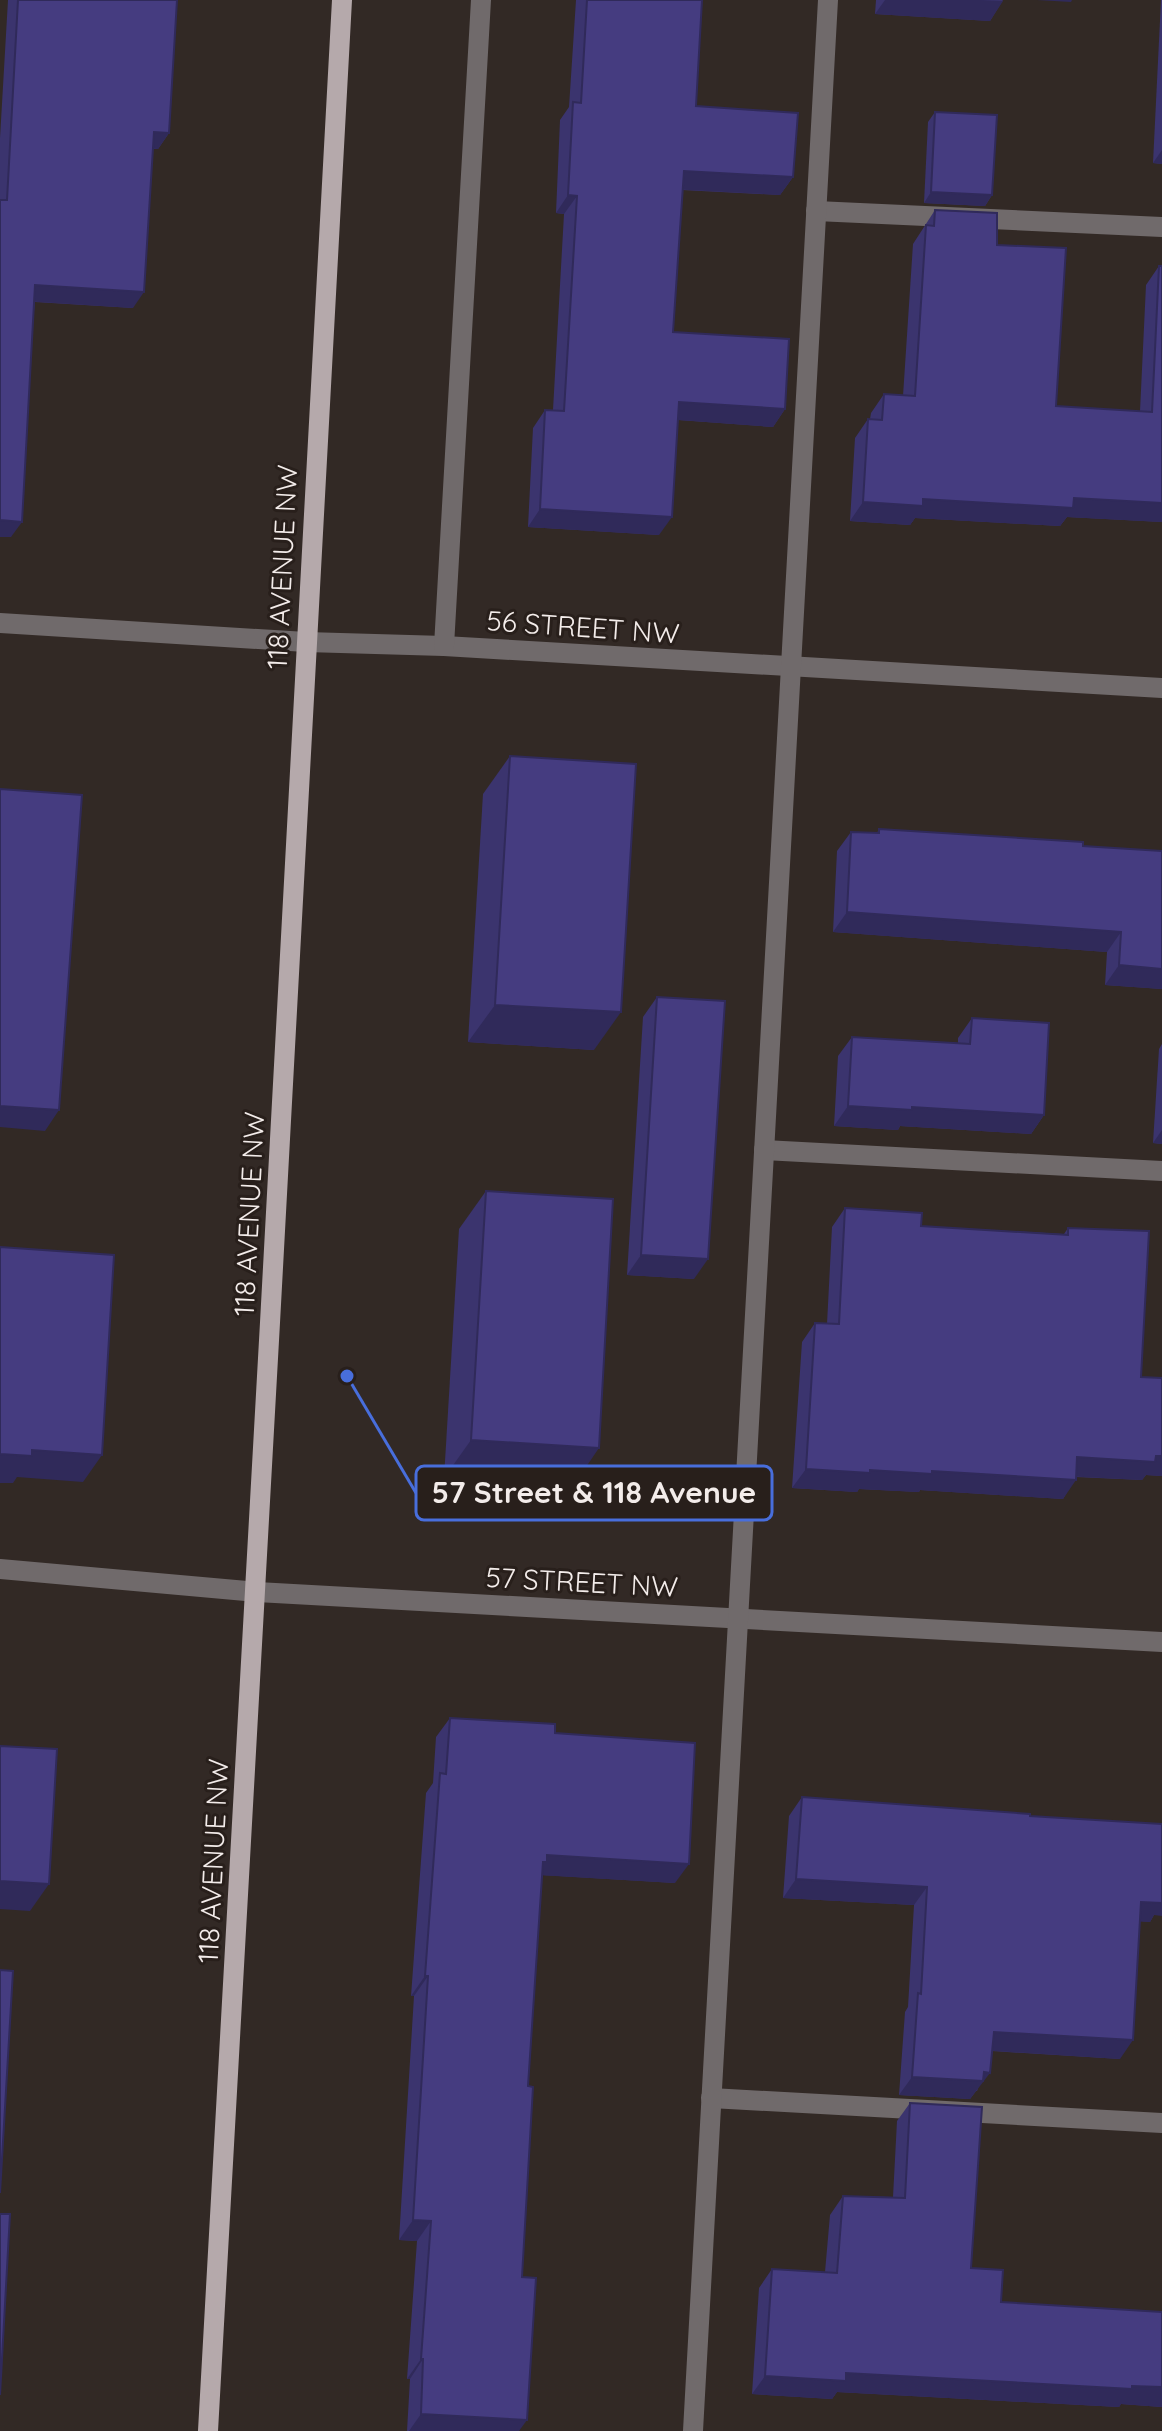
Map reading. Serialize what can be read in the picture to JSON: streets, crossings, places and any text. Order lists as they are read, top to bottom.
{
  "streets": {
    "main road": ["118 AVENUE NW"],
    "street": ["56 STREET NW", "57 STREET NW"]
  },
  "crossings": [
    ["118 AVENUE NW", "56 STREET NW"],
    ["118 AVENUE NW", "57 STREET NW"]
  ],
  "places": ["57 Street & 118 Avenue"]
}
